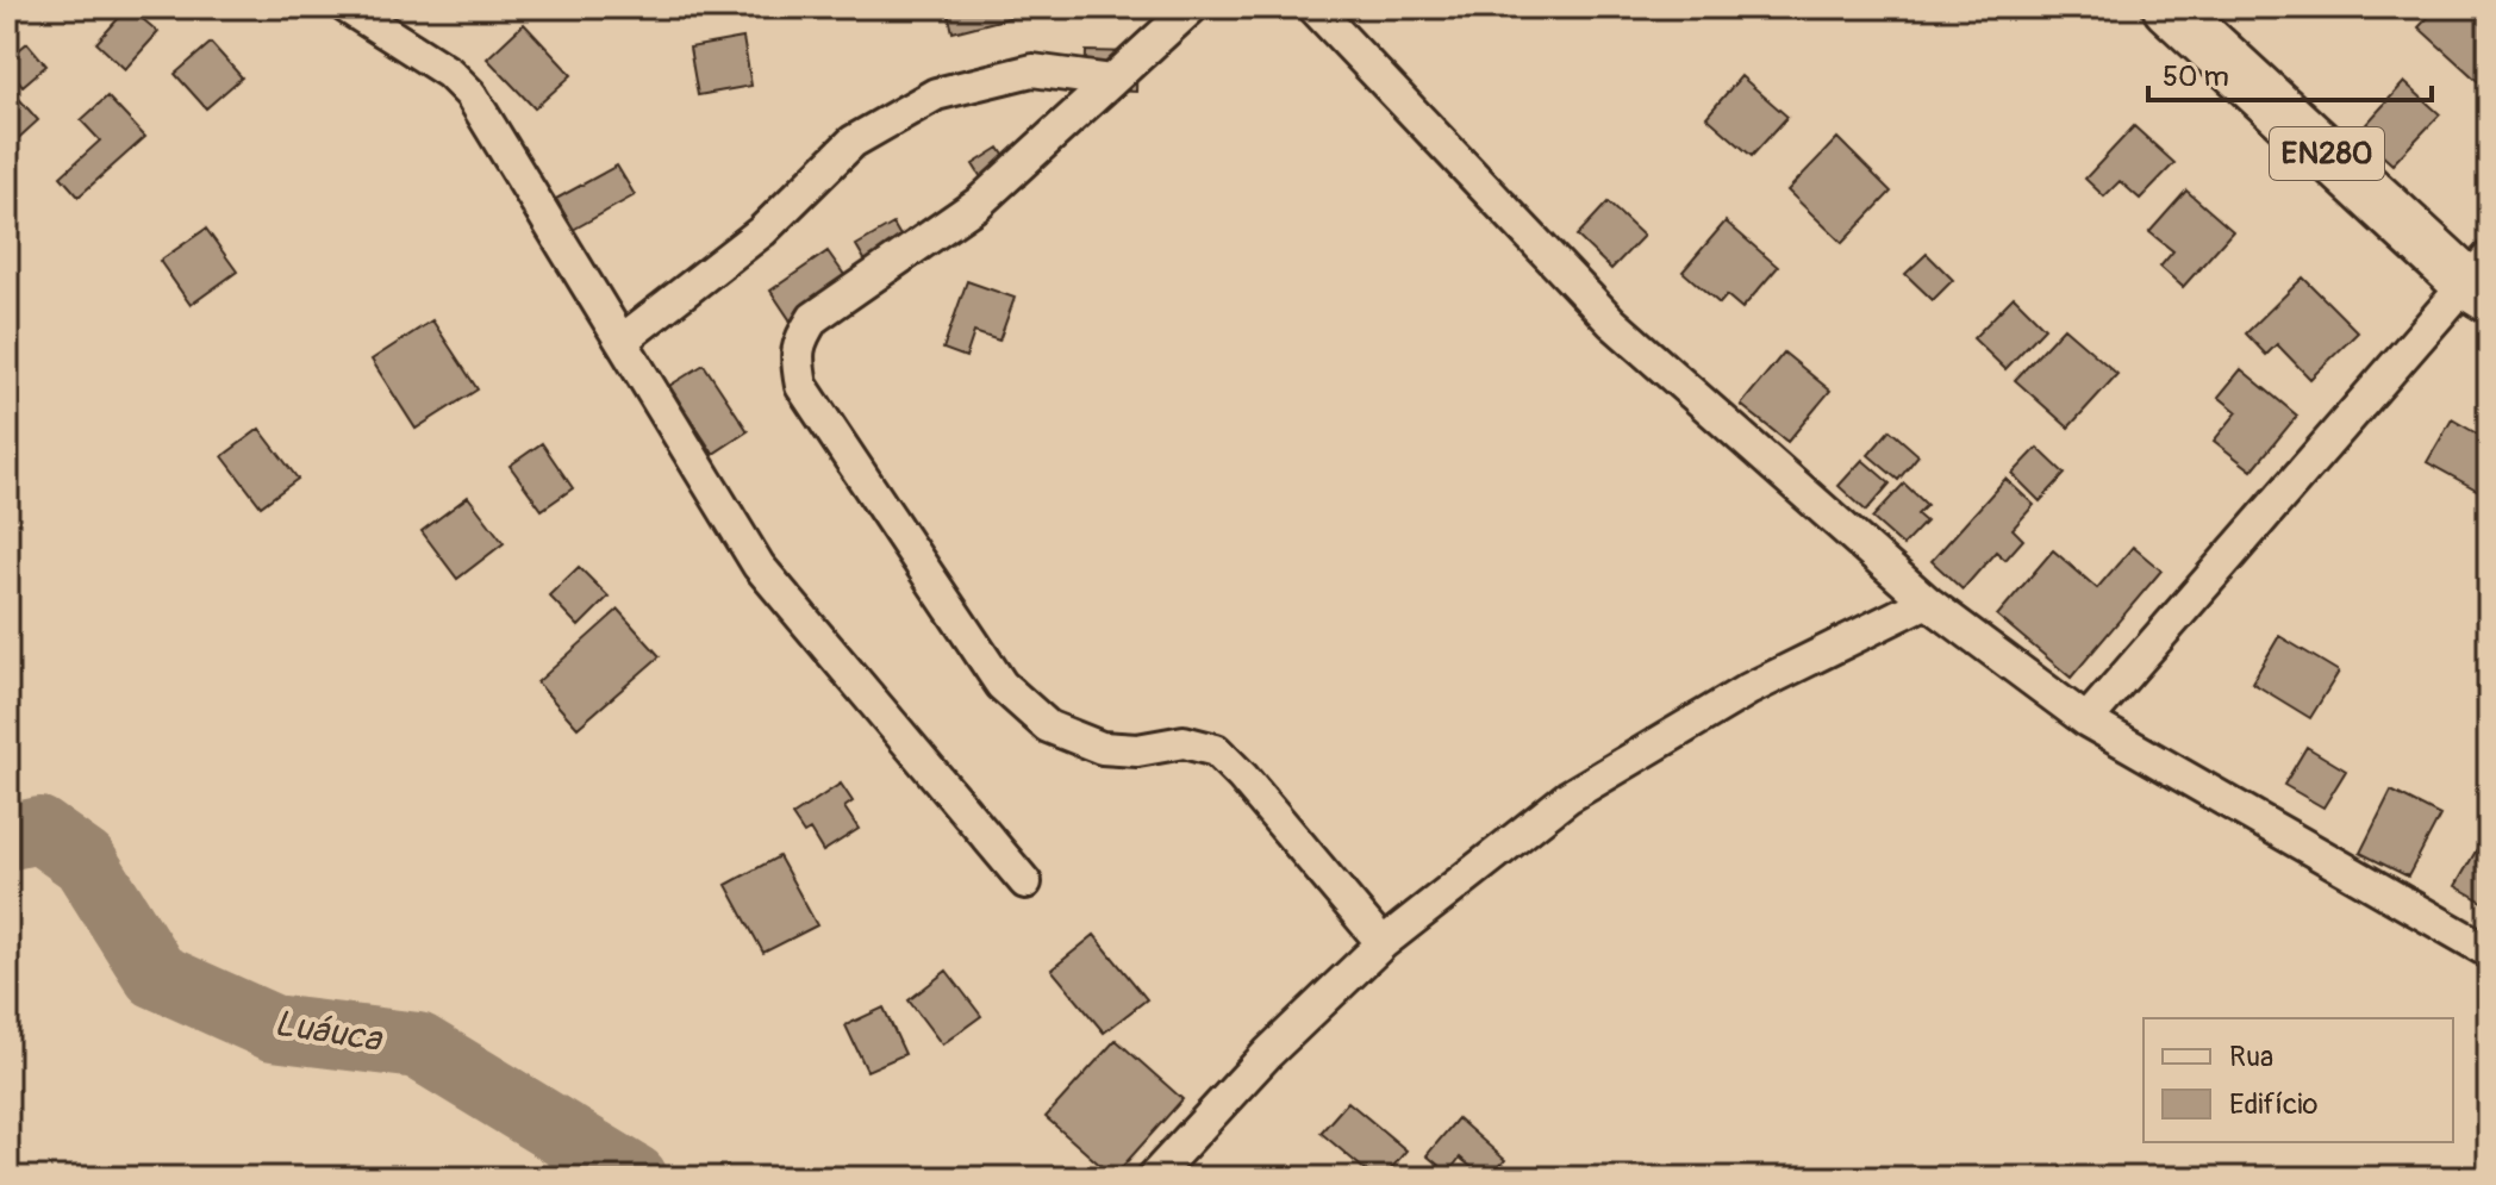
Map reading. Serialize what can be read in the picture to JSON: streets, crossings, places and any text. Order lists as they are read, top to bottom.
{
  "streets": {
    "main road": ["EN280"]
  },
  "water": ["Luáuca"],
  "legend": ["Rua", "Edifício"],
  "scale_bar": "50 m"
}
